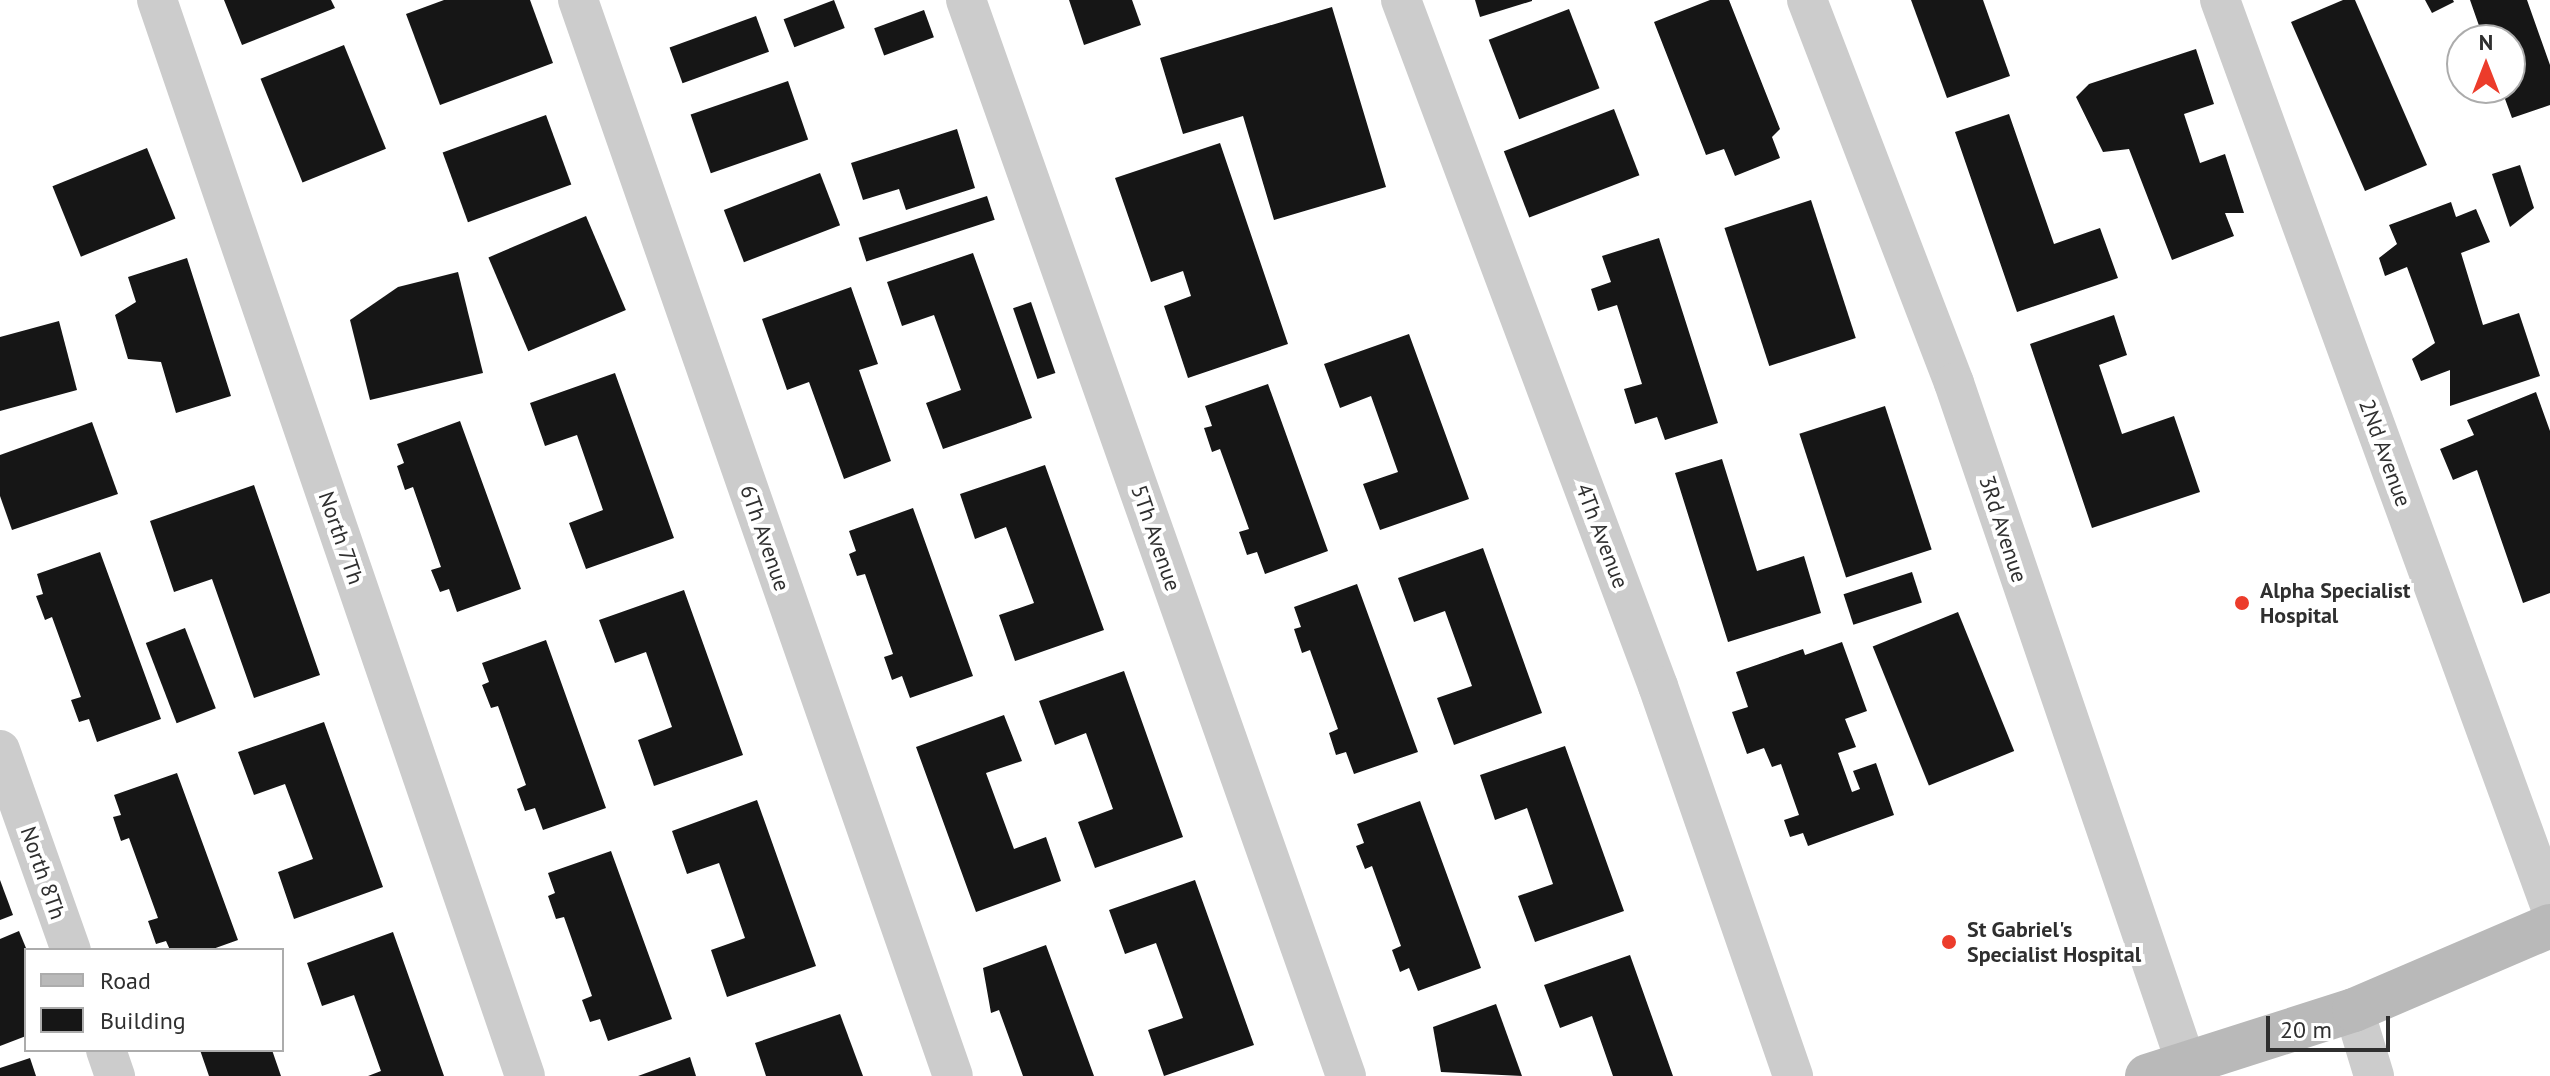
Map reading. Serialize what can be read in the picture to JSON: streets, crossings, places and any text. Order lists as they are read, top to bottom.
{
  "streets": {
    "street": [
      "2Nd Avenue",
      "3Rd Avenue",
      "4Th Avenue",
      "North 7Th",
      "6Th Avenue",
      "5Th Avenue",
      "North 8Th"
    ]
  },
  "places": ["Alpha Specialist Hospital", "St Gabriel's Specialist Hospital"],
  "legend": ["Road", "Building"],
  "scale_bar": "20 m",
  "north": "top"
}
